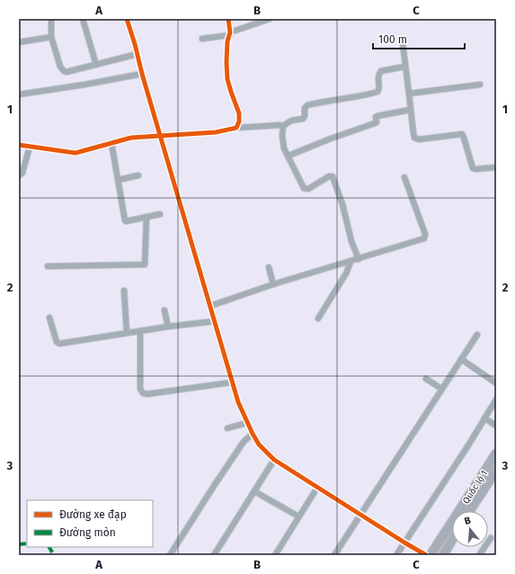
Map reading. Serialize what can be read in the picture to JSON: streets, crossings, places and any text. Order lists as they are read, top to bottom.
{
  "streets": {
    "highway": ["Quốc lộ 1"]
  },
  "legend": ["Đường xe đạp", "Đường mòn"],
  "scale_bar": "100 m",
  "north": "top",
  "grid": {
    "columns": ["A", "B", "C"],
    "rows": ["1", "2", "3"]
  }
}
